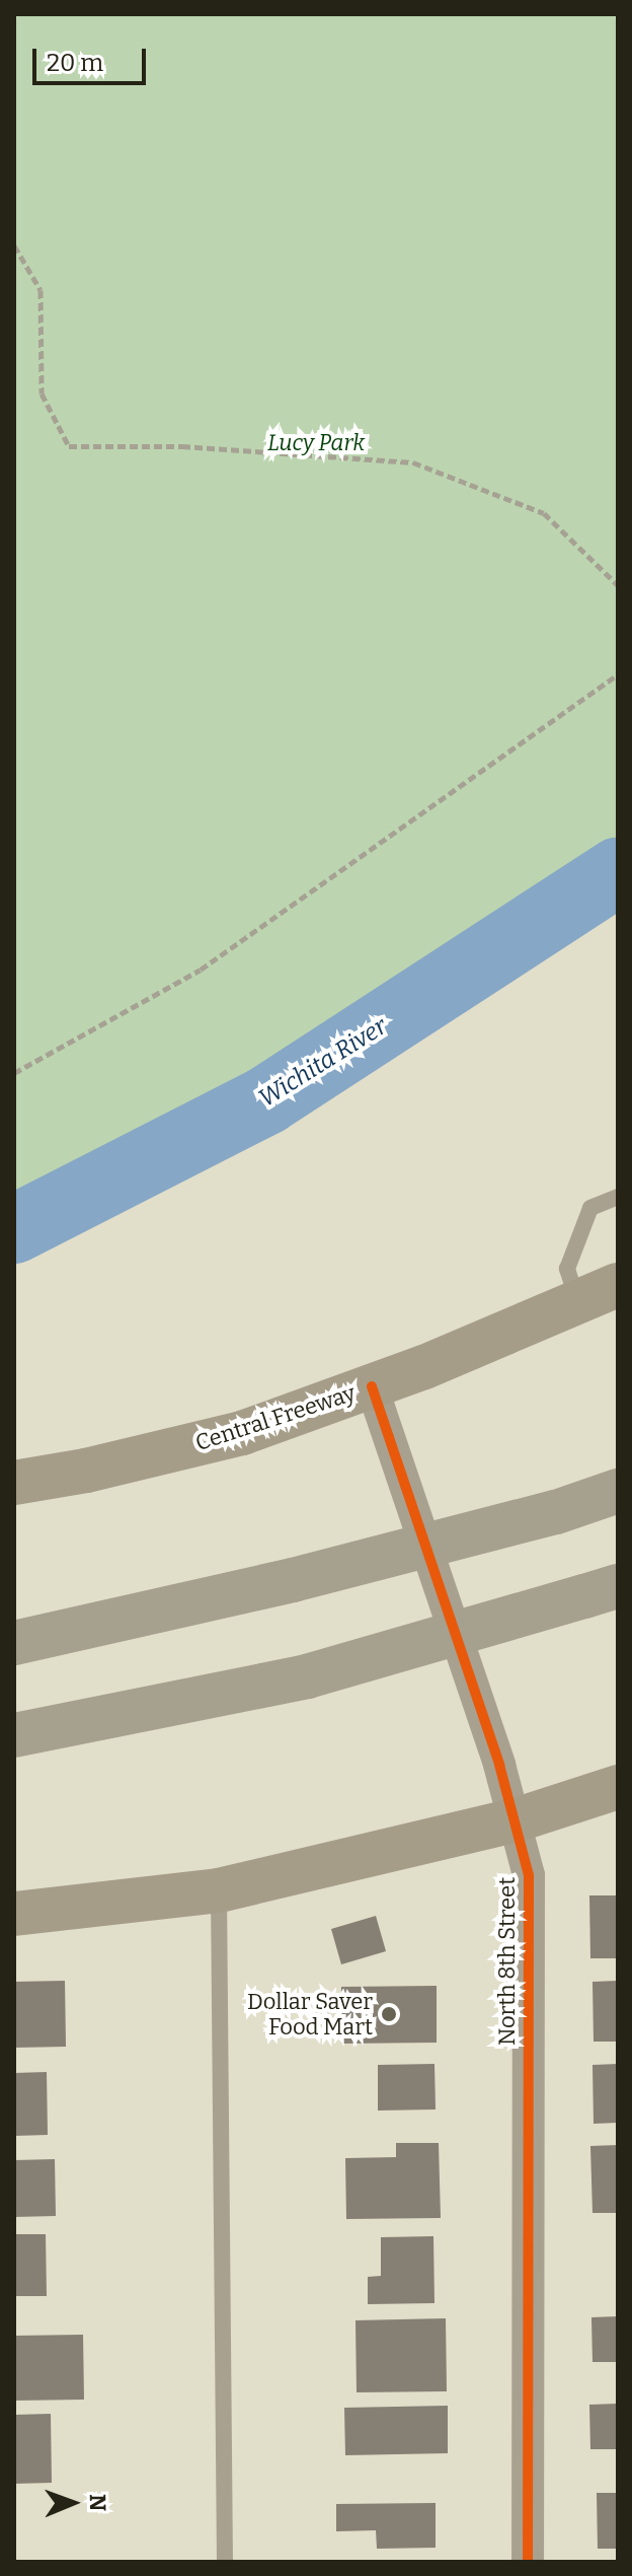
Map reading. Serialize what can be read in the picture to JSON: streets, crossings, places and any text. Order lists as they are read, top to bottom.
{
  "streets": {
    "main road": ["Central Freeway"],
    "street": ["North 8th Street"]
  },
  "crossings": [
    ["Central Freeway", "North 8th Street"]
  ],
  "water": ["Wichita River"],
  "parks": ["Lucy Park"],
  "places": ["Dollar Saver Food Mart"],
  "scale_bar": "20 m",
  "north": "right"
}
